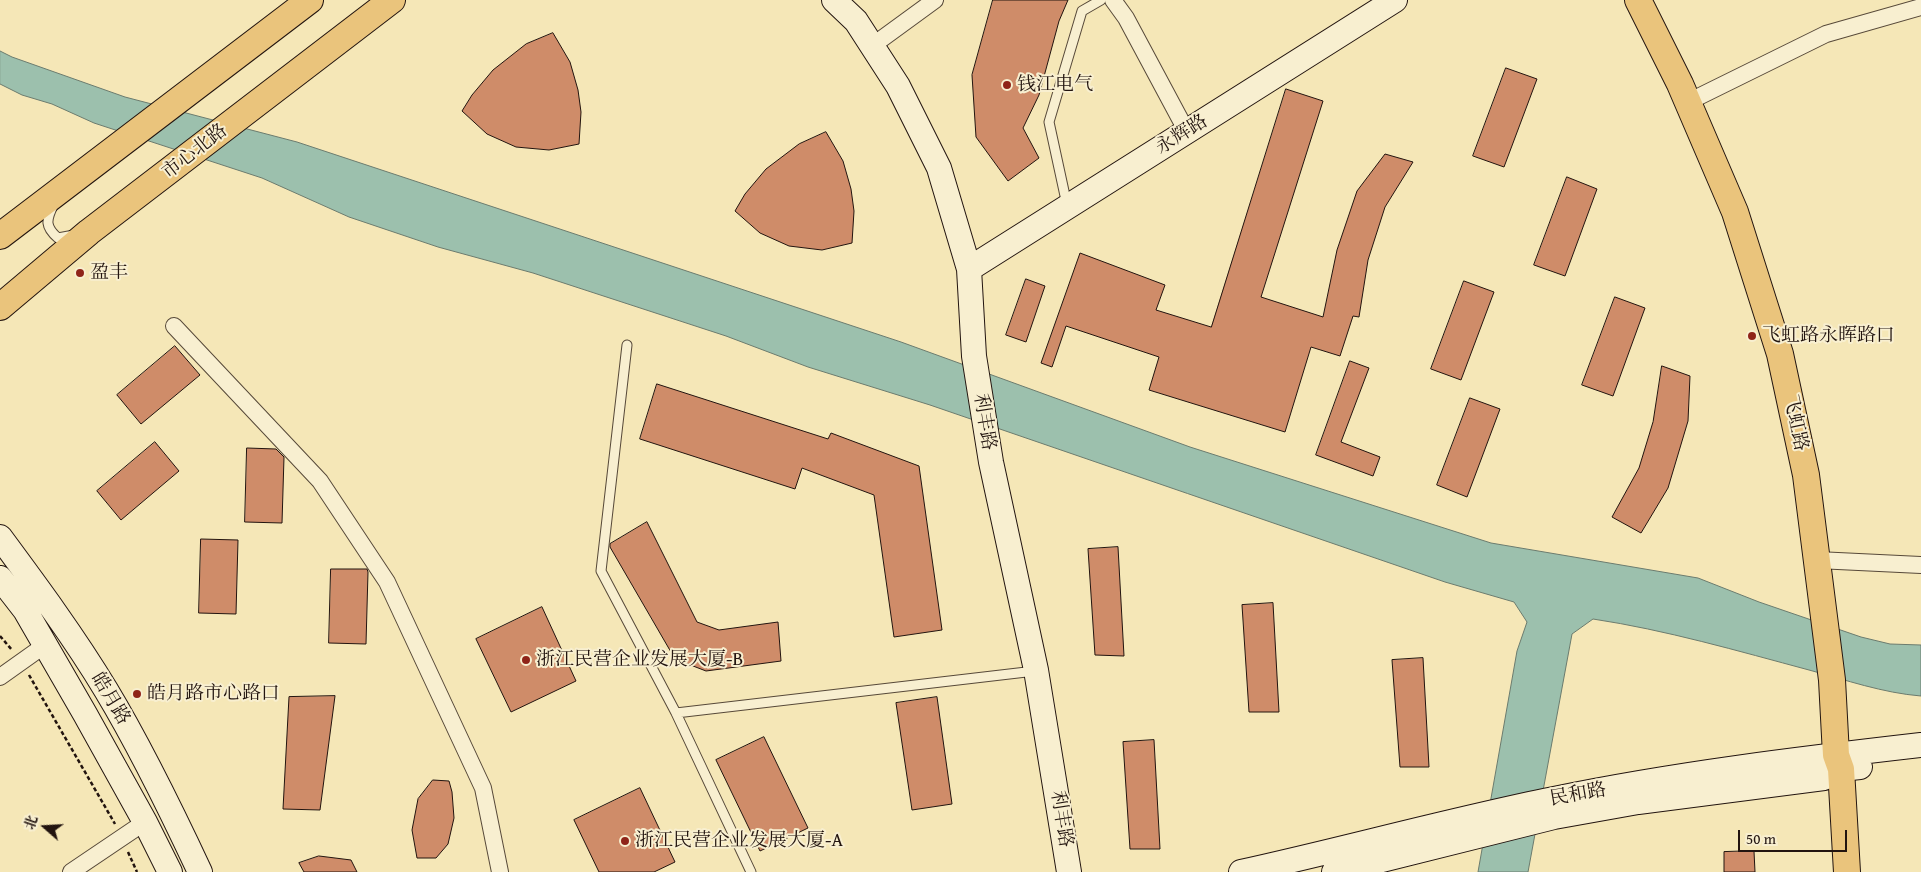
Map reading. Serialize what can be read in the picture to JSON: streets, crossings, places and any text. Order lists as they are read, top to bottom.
{
  "streets": {
    "main road": [
      "永辉路",
      "市心北路",
      "利丰路",
      "飞虹路",
      "皓月路",
      "民和路"
    ]
  },
  "crossings": [
    ["永辉路", "利丰路"],
    ["飞虹路", "民和路"]
  ],
  "places": [
    "钱江电气",
    "盈丰",
    "飞虹路永晖路口",
    "浙江民营企业发展大厦-B",
    "皓月路市心路口",
    "浙江民营企业发展大厦-A"
  ],
  "scale_bar": "50 m",
  "north": "left"
}
